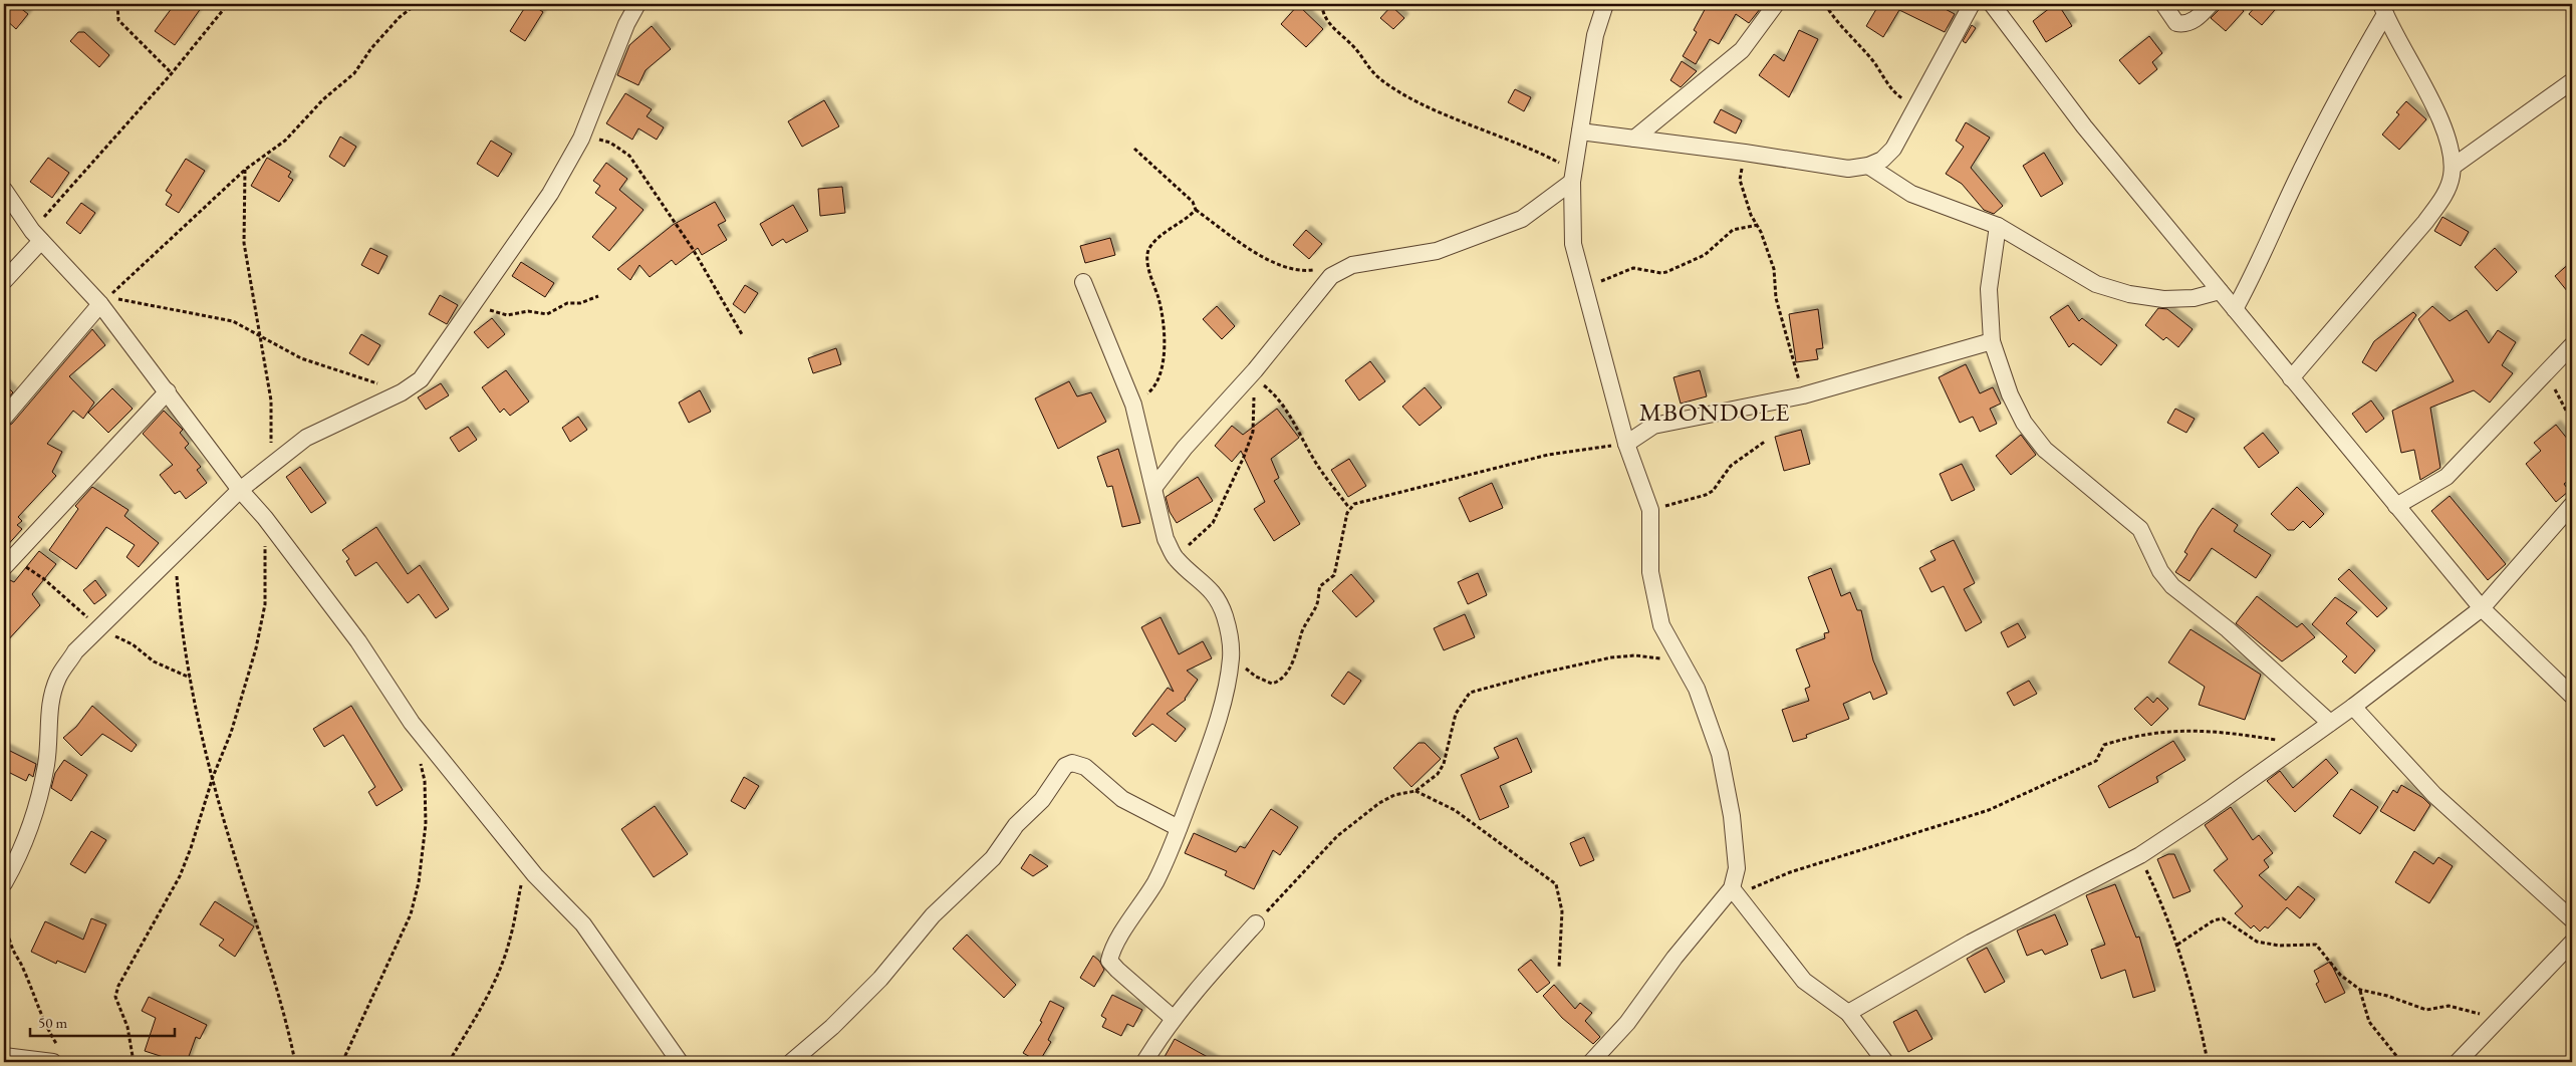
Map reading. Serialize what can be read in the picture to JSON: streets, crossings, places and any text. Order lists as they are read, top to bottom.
{
  "districts": ["MBONDOLE"],
  "scale_bar": "50 m"
}
